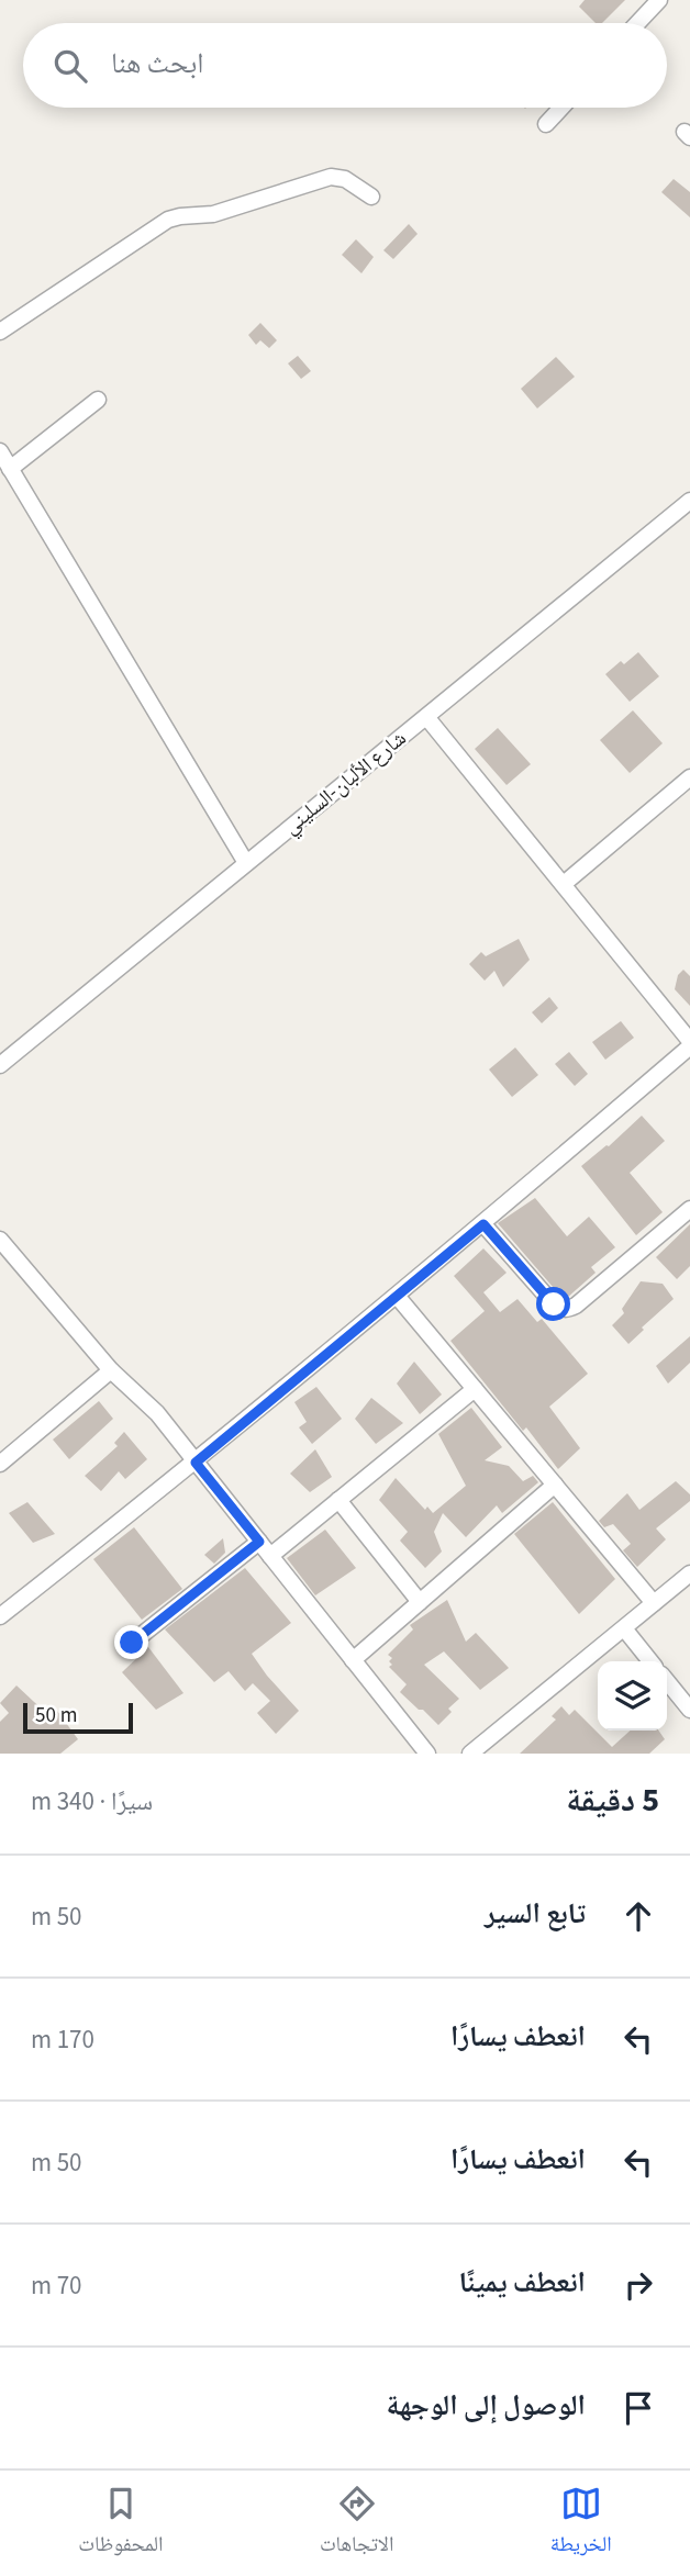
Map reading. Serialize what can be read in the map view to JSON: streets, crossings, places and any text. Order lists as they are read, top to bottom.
{
  "streets": {
    "street": ["شارع الألبان-السليني"]
  },
  "scale_bar": "50 m",
  "page": {
    "search": "ابحث هنا",
    "scale": "50 m",
    "heading": ["5 دقيقة", "سيرًا · 340 m"],
    "list": [
      ["تابع السير", "50 m"],
      ["انعطف يسارًا", "170 m"],
      ["انعطف يسارًا", "50 m"],
      ["انعطف يمينًا", "70 m"],
      "الوصول إلى الوجهة"
    ],
    "nav": ["الخريطة", "الاتجاهات", "المحفوظات"]
  }
}
